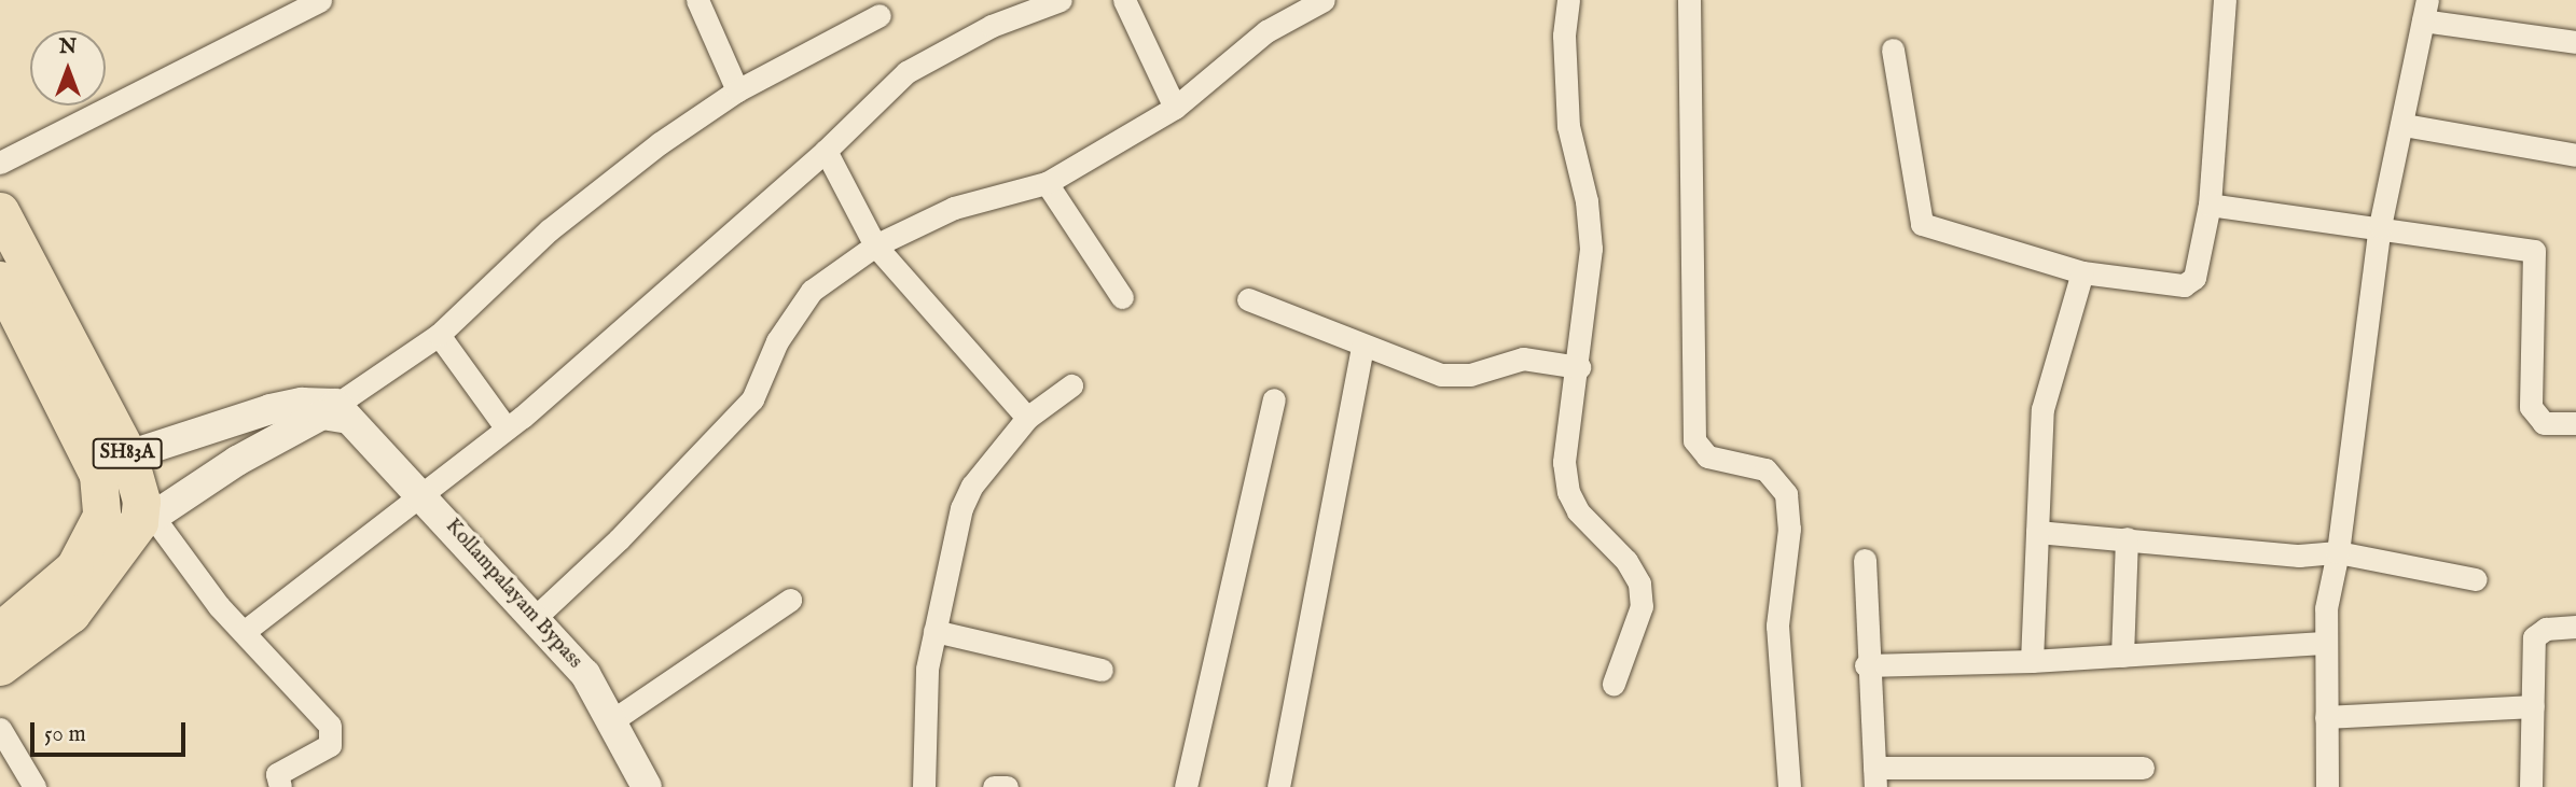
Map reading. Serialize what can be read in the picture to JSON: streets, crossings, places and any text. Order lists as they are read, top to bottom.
{
  "streets": {
    "main road": ["SH83A"],
    "street": ["Kollampalayam Bypass"]
  },
  "scale_bar": "50 m",
  "north": "top"
}
